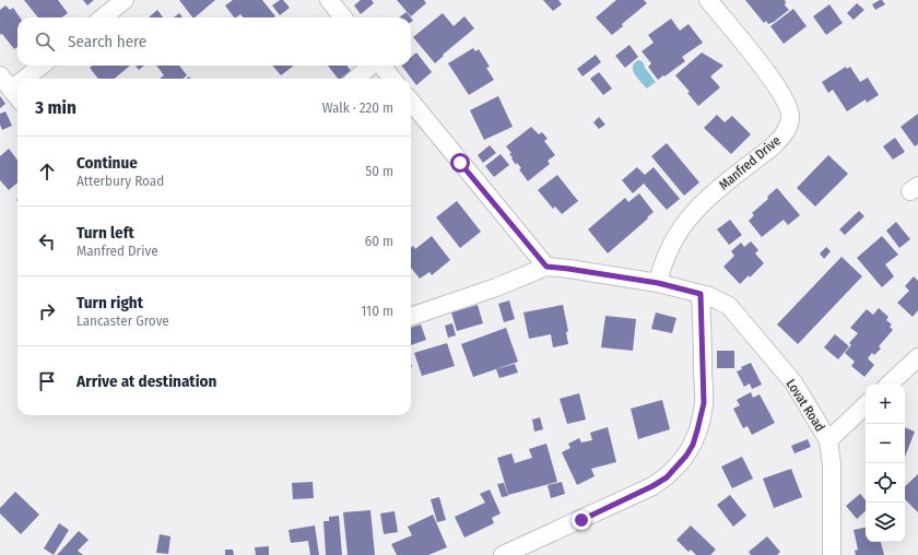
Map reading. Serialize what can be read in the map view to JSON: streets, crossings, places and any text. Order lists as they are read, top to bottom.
{
  "streets": {
    "street": ["Manfred Drive", "Lovat Road"]
  },
  "page": {
    "search": "Search here",
    "heading": ["3 min", "Walk · 220 m"],
    "list": [
      ["Continue", "Atterbury Road", "50 m"],
      ["Turn left", "Manfred Drive", "60 m"],
      ["Turn right", "Lancaster Grove", "110 m"],
      "Arrive at destination"
    ],
    "map_buttons": ["+", "−"]
  }
}
